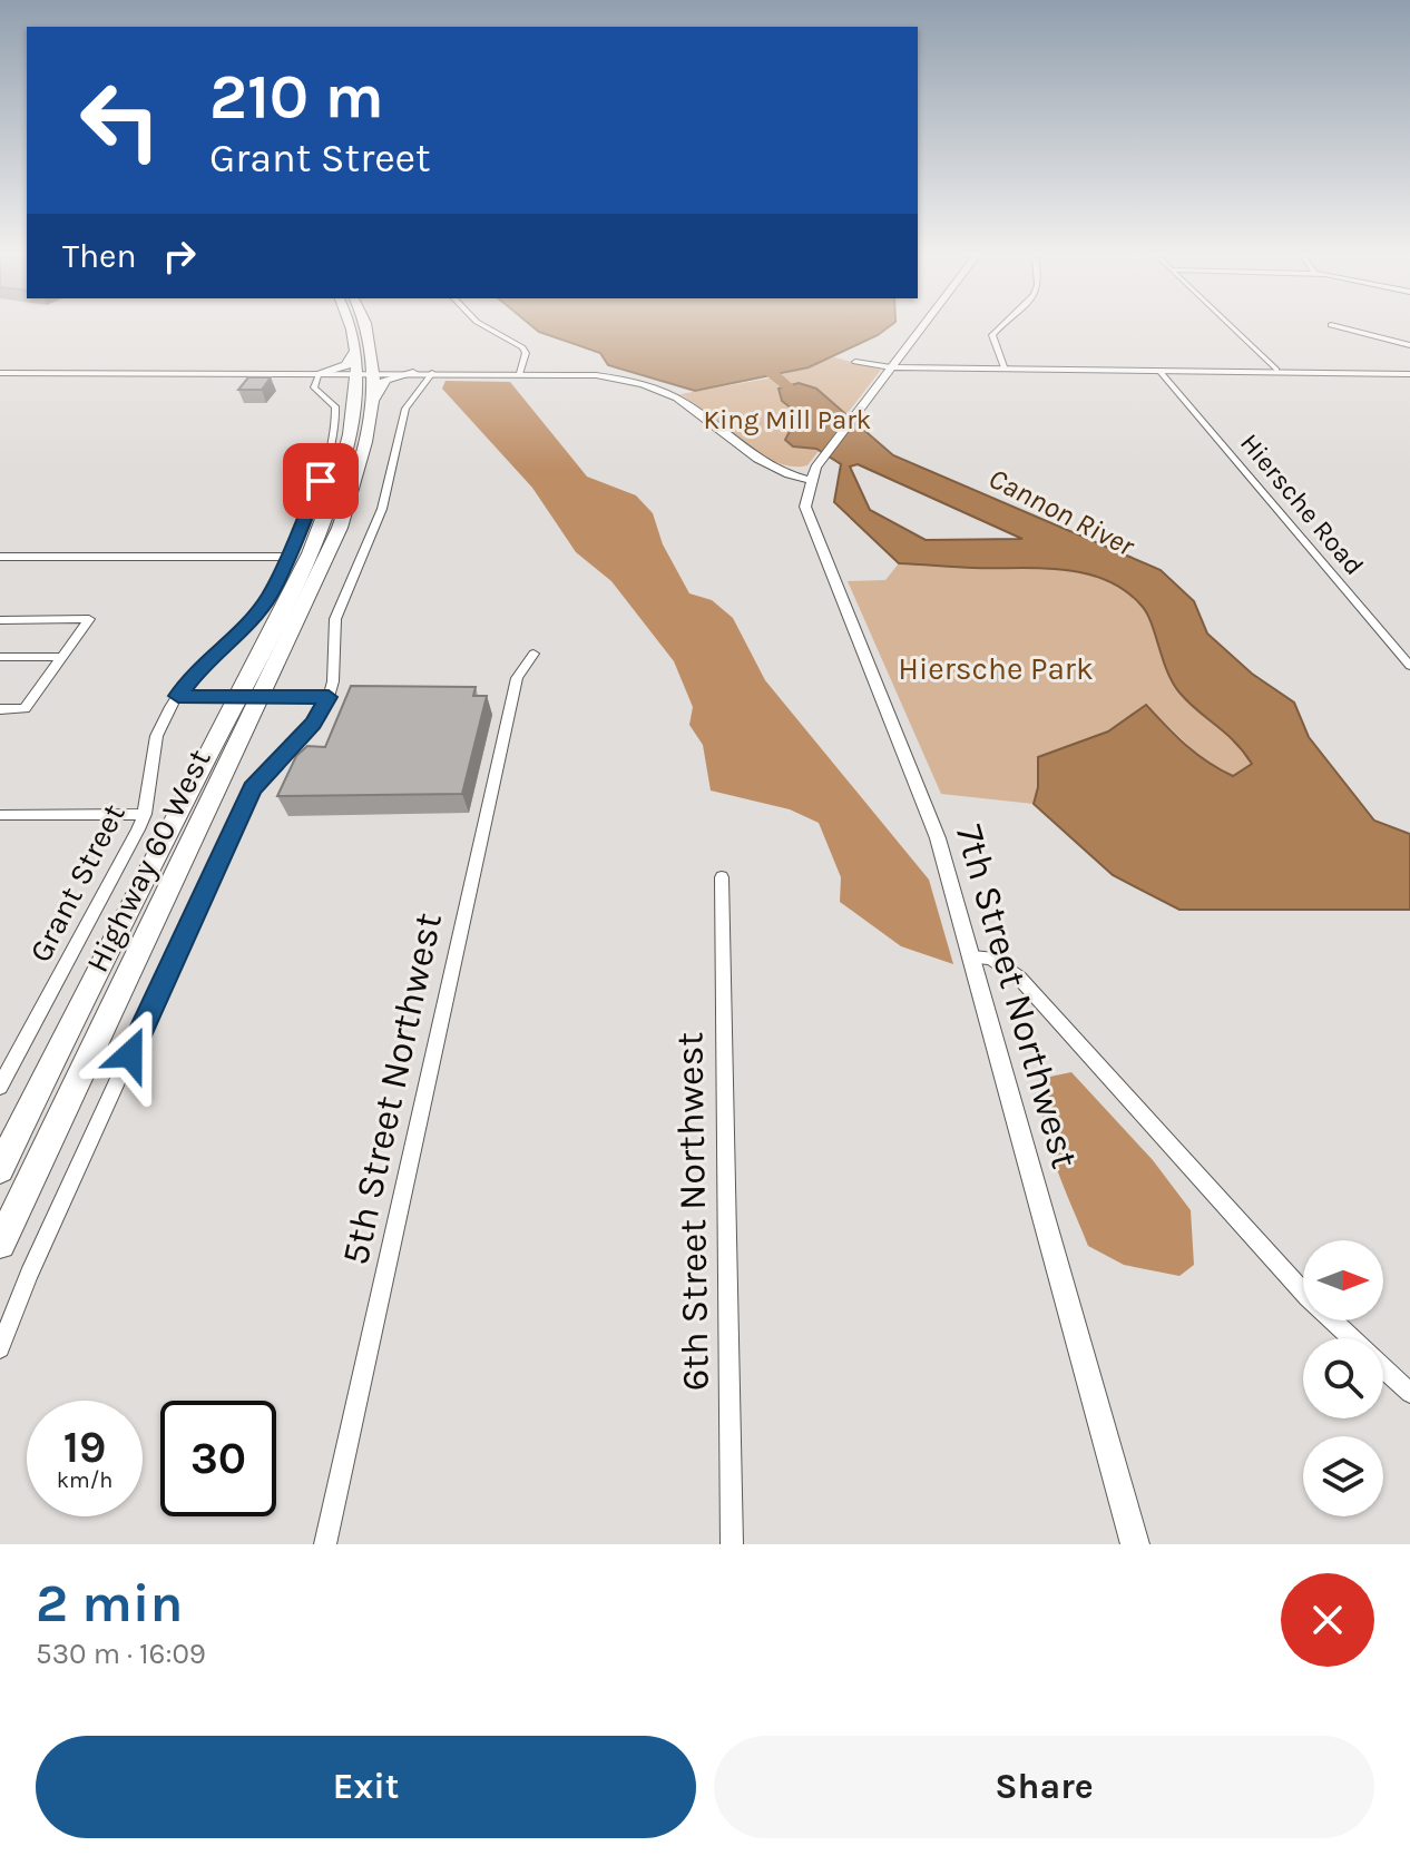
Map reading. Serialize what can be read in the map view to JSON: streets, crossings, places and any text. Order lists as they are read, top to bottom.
{
  "streets": {
    "main road": ["Highway 60 West"],
    "street": [
      "Hiersche Road",
      "Grant Street",
      "7th Street Northwest",
      "5th Street Northwest",
      "6th Street Northwest"
    ]
  },
  "water": ["Cannon River"],
  "parks": ["King Mill Park", "Hiersche Park"],
  "north": "right",
  "page": {
    "turn": ["210 m", "Grant Street"],
    "then": "Then",
    "speed": "19 km/h",
    "limit": "30",
    "heading": ["2 min", "530 m · 16:09"],
    "buttons": ["Exit", "Share"]
  }
}
